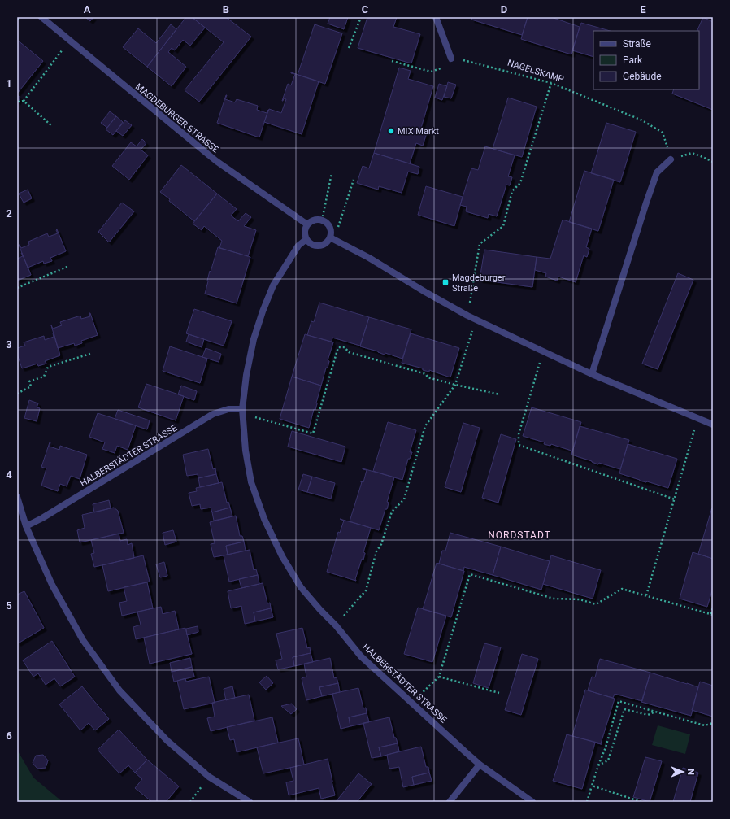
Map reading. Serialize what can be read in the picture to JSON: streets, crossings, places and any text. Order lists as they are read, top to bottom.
{
  "streets": {
    "street": ["MAGDEBURGER STRASSE", "HALBERSTÄDTER STRASSE"],
    "path": ["NAGELSKAMP"]
  },
  "crossings": [
    ["MAGDEBURGER STRASSE", "HALBERSTÄDTER STRASSE"]
  ],
  "districts": ["NORDSTADT"],
  "places": {
    "other": ["MIX Markt"],
    "transit": ["Magdeburger Straße"]
  },
  "legend": ["Straße", "Park", "Gebäude"],
  "north": "right",
  "grid": {
    "columns": [
      "A",
      "B",
      "C",
      "D",
      "E"
    ],
    "rows": [
      "1",
      "2",
      "3",
      "4",
      "5",
      "6"
    ]
  }
}
